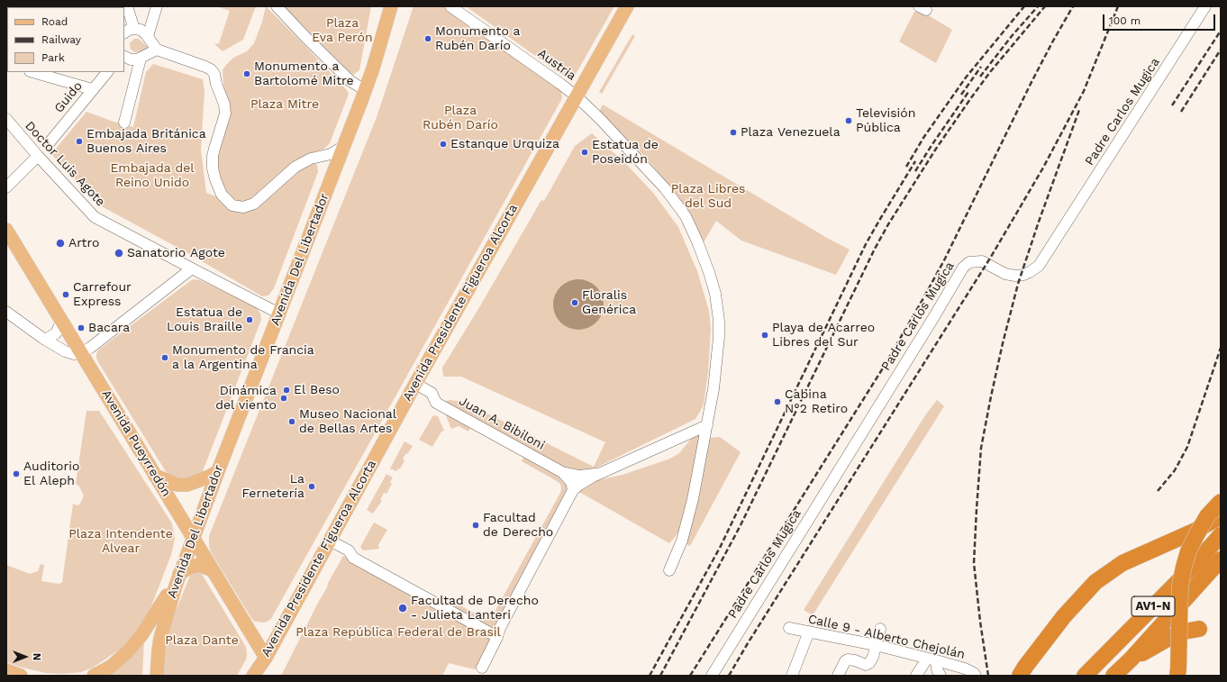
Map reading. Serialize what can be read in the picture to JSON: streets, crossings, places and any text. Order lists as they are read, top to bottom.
{
  "streets": {
    "highway": ["AV1-N"],
    "main road": ["Avenida Del Libertador", "Avenida Presidente Figueroa Alcorta", "Avenida Pueyrredón"],
    "street": [
      "Austria",
      "Guido",
      "Padre Carlos Mugica",
      "Doctor Luis Agote",
      "Juan A. Bibiloni",
      "Calle 9 - Alberto Chejolán"
    ]
  },
  "crossings": [
    ["Austria", "Avenida Presidente Figueroa Alcorta"],
    ["Doctor Luis Agote", "Avenida Del Libertador"],
    ["Avenida Del Libertador", "Avenida Pueyrredón"],
    ["Avenida Presidente Figueroa Alcorta", "Juan A. Bibiloni"],
    ["Avenida Presidente Figueroa Alcorta", "Avenida Pueyrredón"]
  ],
  "parks": [
    "Plaza Eva Perón",
    "Plaza Mitre",
    "Plaza Rubén Darío",
    "Embajada del Reino Unido",
    "Plaza Libres del Sud",
    "Plaza Intendente Alvear",
    "Plaza República Federal de Brasil",
    "Plaza Dante"
  ],
  "places": [
    "Monumento a Rubén Darío",
    "Monumento a Bartolomé Mitre",
    "Televisión Pública",
    "Plaza Venezuela",
    "Embajada Británica Buenos Aires",
    "Estanque Urquiza",
    "Estatua de Poseidón",
    "Artro",
    "Sanatorio Agote",
    "Carrefour Express",
    "Floralis Genérica",
    "Estatua de Louis Braille",
    "Bacara",
    "Playa de Acarreo Libres del Sur",
    "Monumento de Francia a la Argentina",
    "El Beso",
    "Dinámica del viento",
    "Cabina N°2 Retiro",
    "Museo Nacional de Bellas Artes",
    "Auditorio El Aleph",
    "La Fernetería",
    "Facultad de Derecho",
    "Facultad de Derecho - Julieta Lanteri"
  ],
  "legend": ["Road", "Railway", "Park"],
  "scale_bar": "100 m",
  "north": "right"
}
